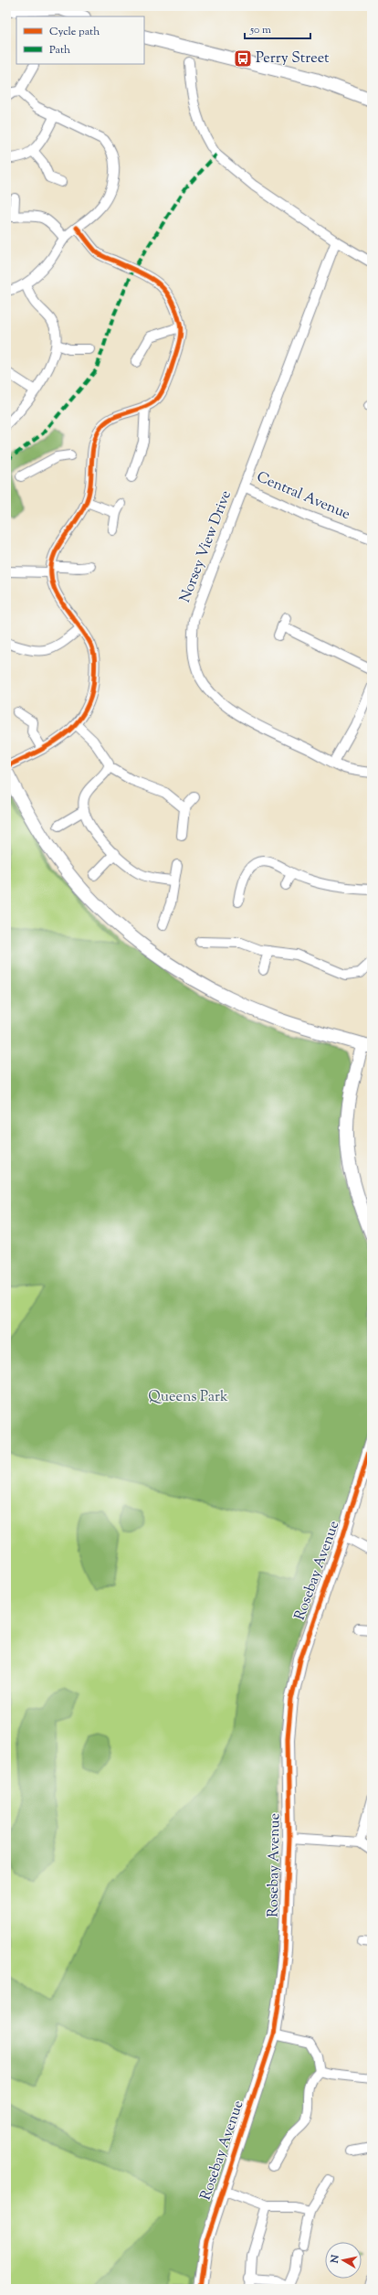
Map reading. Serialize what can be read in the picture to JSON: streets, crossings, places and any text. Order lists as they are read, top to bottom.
{
  "streets": {
    "street": ["Central Avenue", "Norsey View Drive", "Rosebay Avenue"]
  },
  "crossings": [
    ["Central Avenue", "Norsey View Drive"]
  ],
  "parks": ["Queens Park"],
  "places": {
    "bus stop": ["Perry Street"]
  },
  "legend": ["Cycle path", "Path"],
  "scale_bar": "50 m",
  "north": "left"
}
